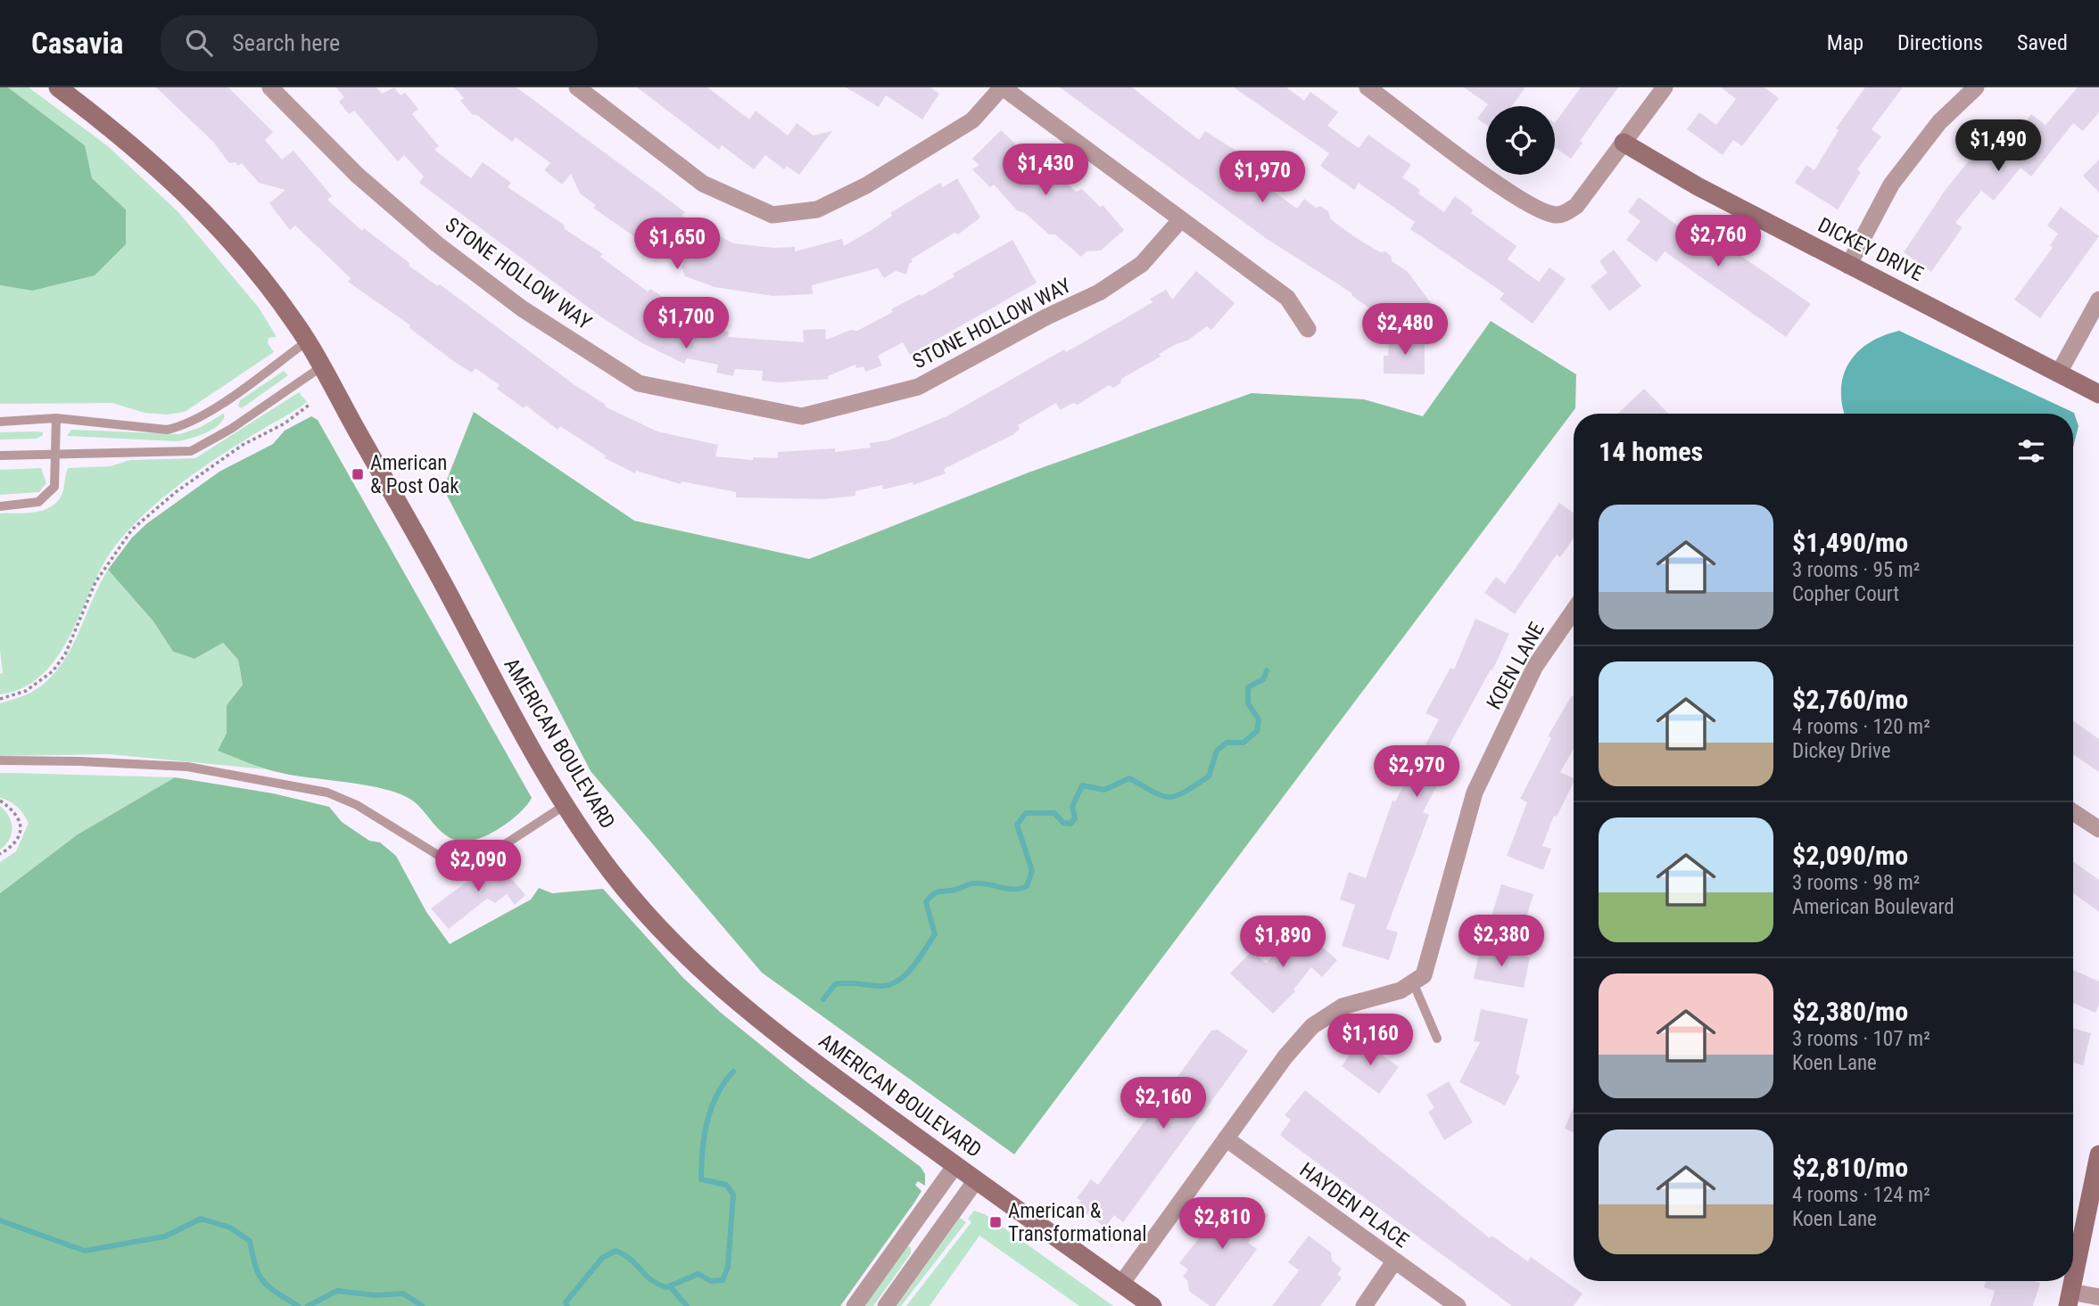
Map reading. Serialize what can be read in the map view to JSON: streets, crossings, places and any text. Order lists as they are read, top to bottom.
{
  "streets": {
    "street": [
      "DICKEY DRIVE",
      "STONE HOLLOW WAY",
      "KOEN LANE",
      "AMERICAN BOULEVARD",
      "HAYDEN PLACE"
    ]
  },
  "places": {
    "transit": ["American & Post Oak", "American & Transformational"]
  },
  "page": {
    "header": "Casavia",
    "search": "Search here",
    "nav": ["Map", "Directions", "Saved"],
    "price": [
      "$1,490",
      "$1,430",
      "$1,970",
      "$2,760",
      "$1,650",
      "$1,700",
      "$2,480",
      "$2,970",
      "$2,090",
      "$2,380",
      "$1,890",
      "$1,160",
      "$2,160",
      "$2,810"
    ],
    "heading": "14 homes",
    "list": [
      {
        "name": "$1,490/mo",
        "note": "3 rooms · 95 m² · Copher Court"
      },
      {
        "name": "$2,760/mo",
        "note": "4 rooms · 120 m² · Dickey Drive"
      },
      {
        "name": "$2,090/mo",
        "note": "3 rooms · 98 m² · American Boulevard"
      },
      {
        "name": "$2,380/mo",
        "note": "3 rooms · 107 m² · Koen Lane"
      },
      {
        "name": "$2,810/mo",
        "note": "4 rooms · 124 m² · Koen Lane"
      }
    ]
  }
}
